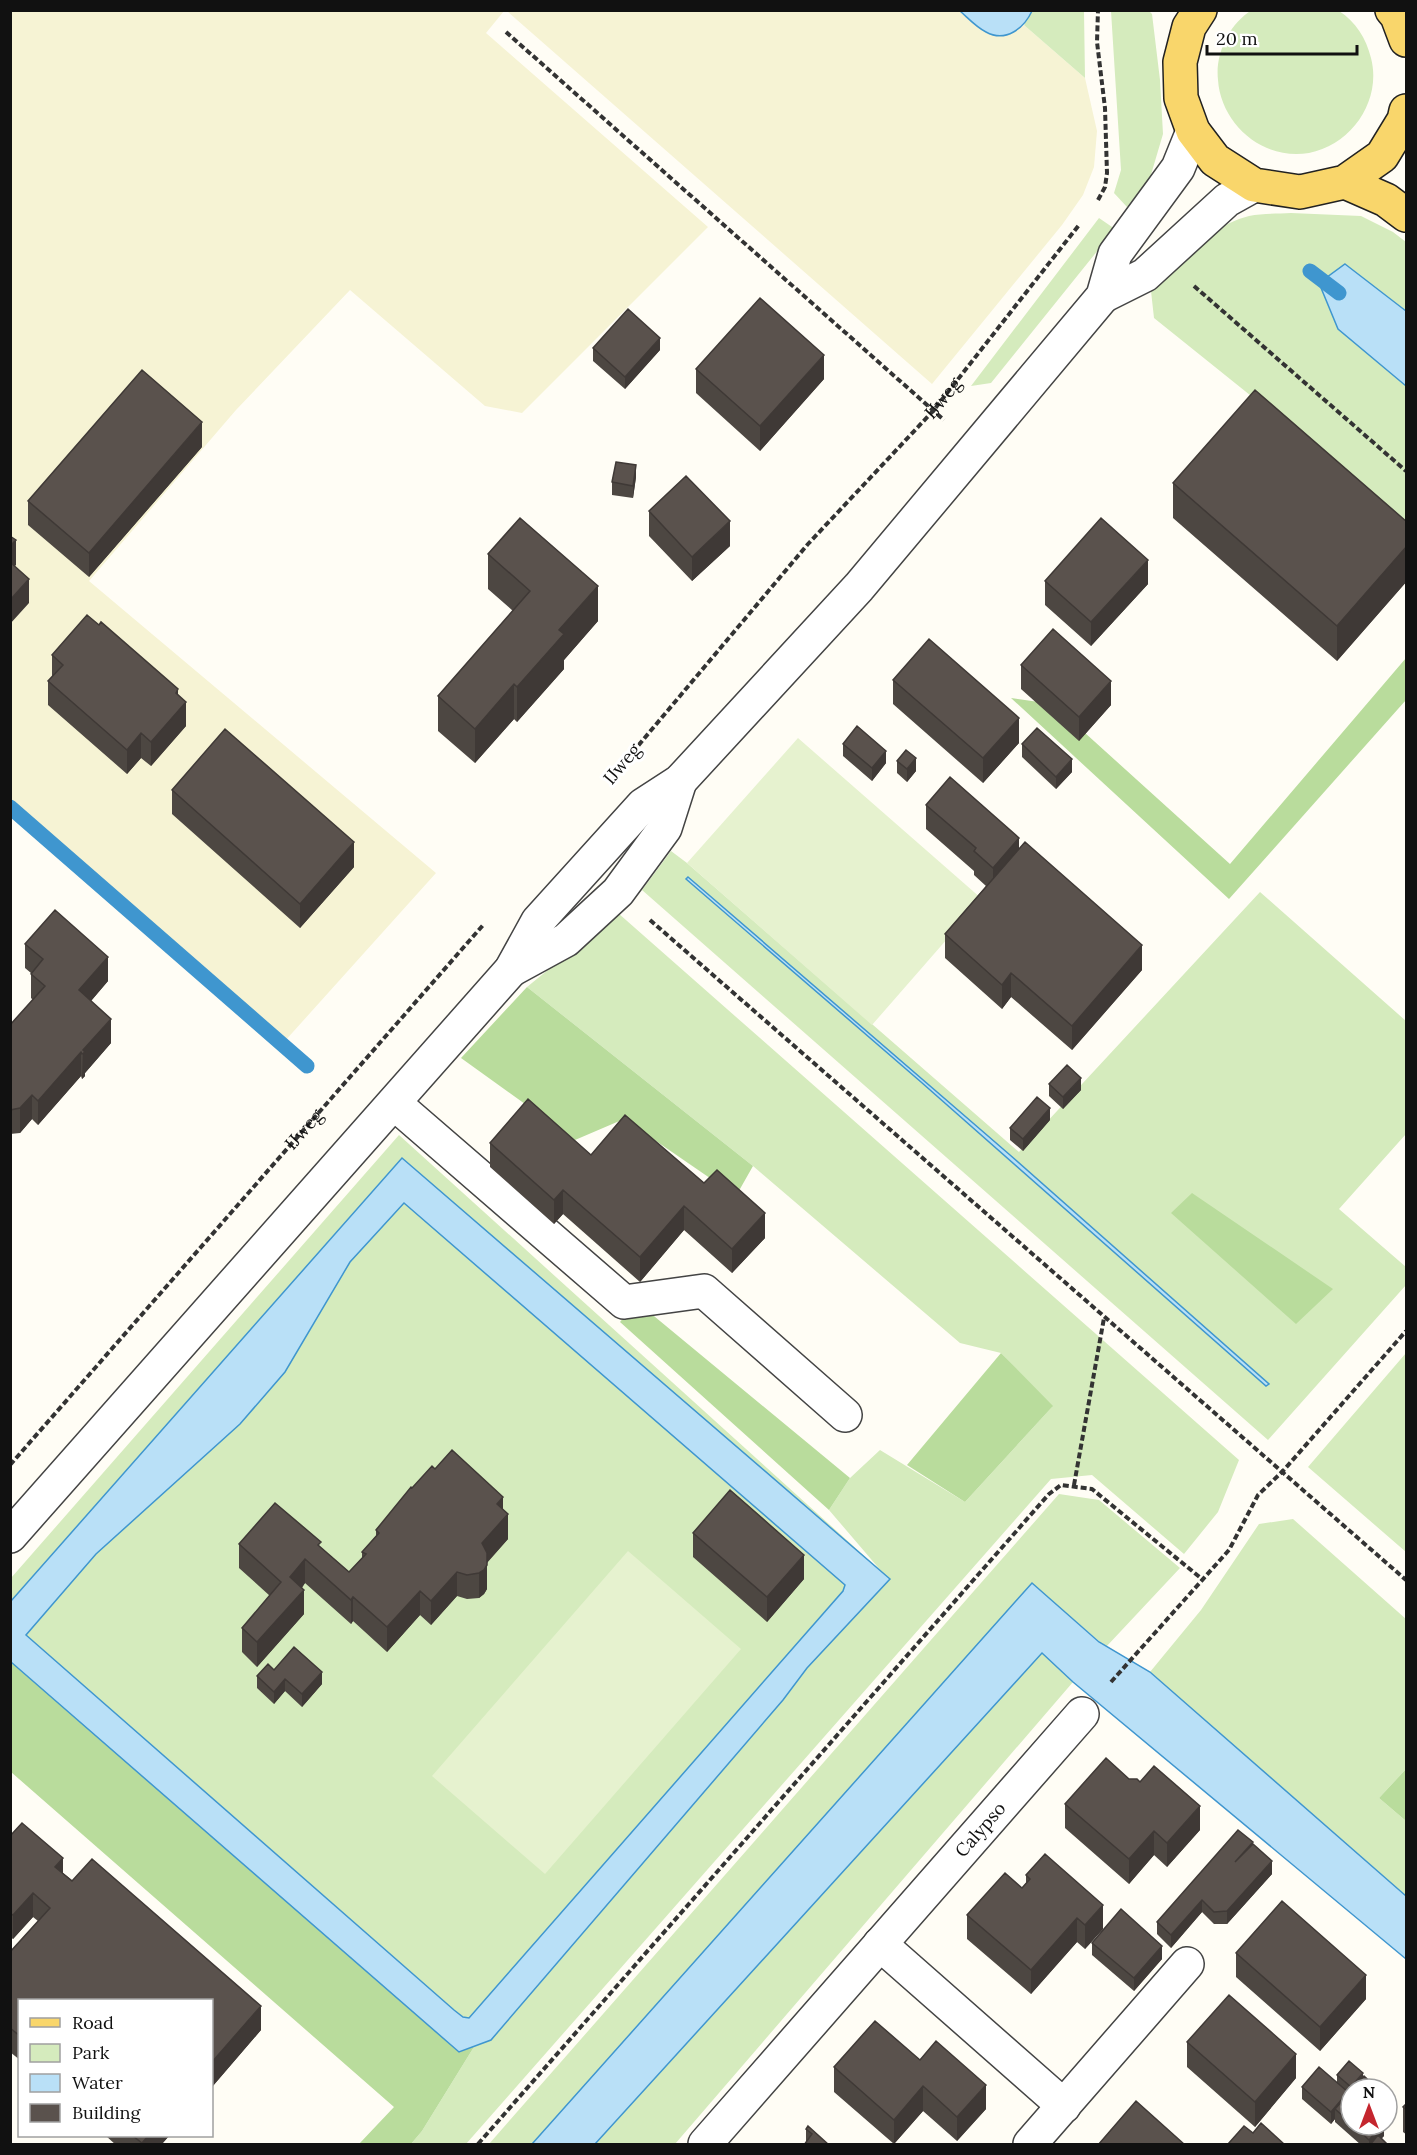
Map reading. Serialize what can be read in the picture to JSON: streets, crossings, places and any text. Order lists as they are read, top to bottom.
{
  "streets": {
    "street": ["Calypso"],
    "path": ["IJweg"]
  },
  "legend": [
    "Road",
    "Park",
    "Water",
    "Building"
  ],
  "scale_bar": "20 m",
  "north": "top"
}
